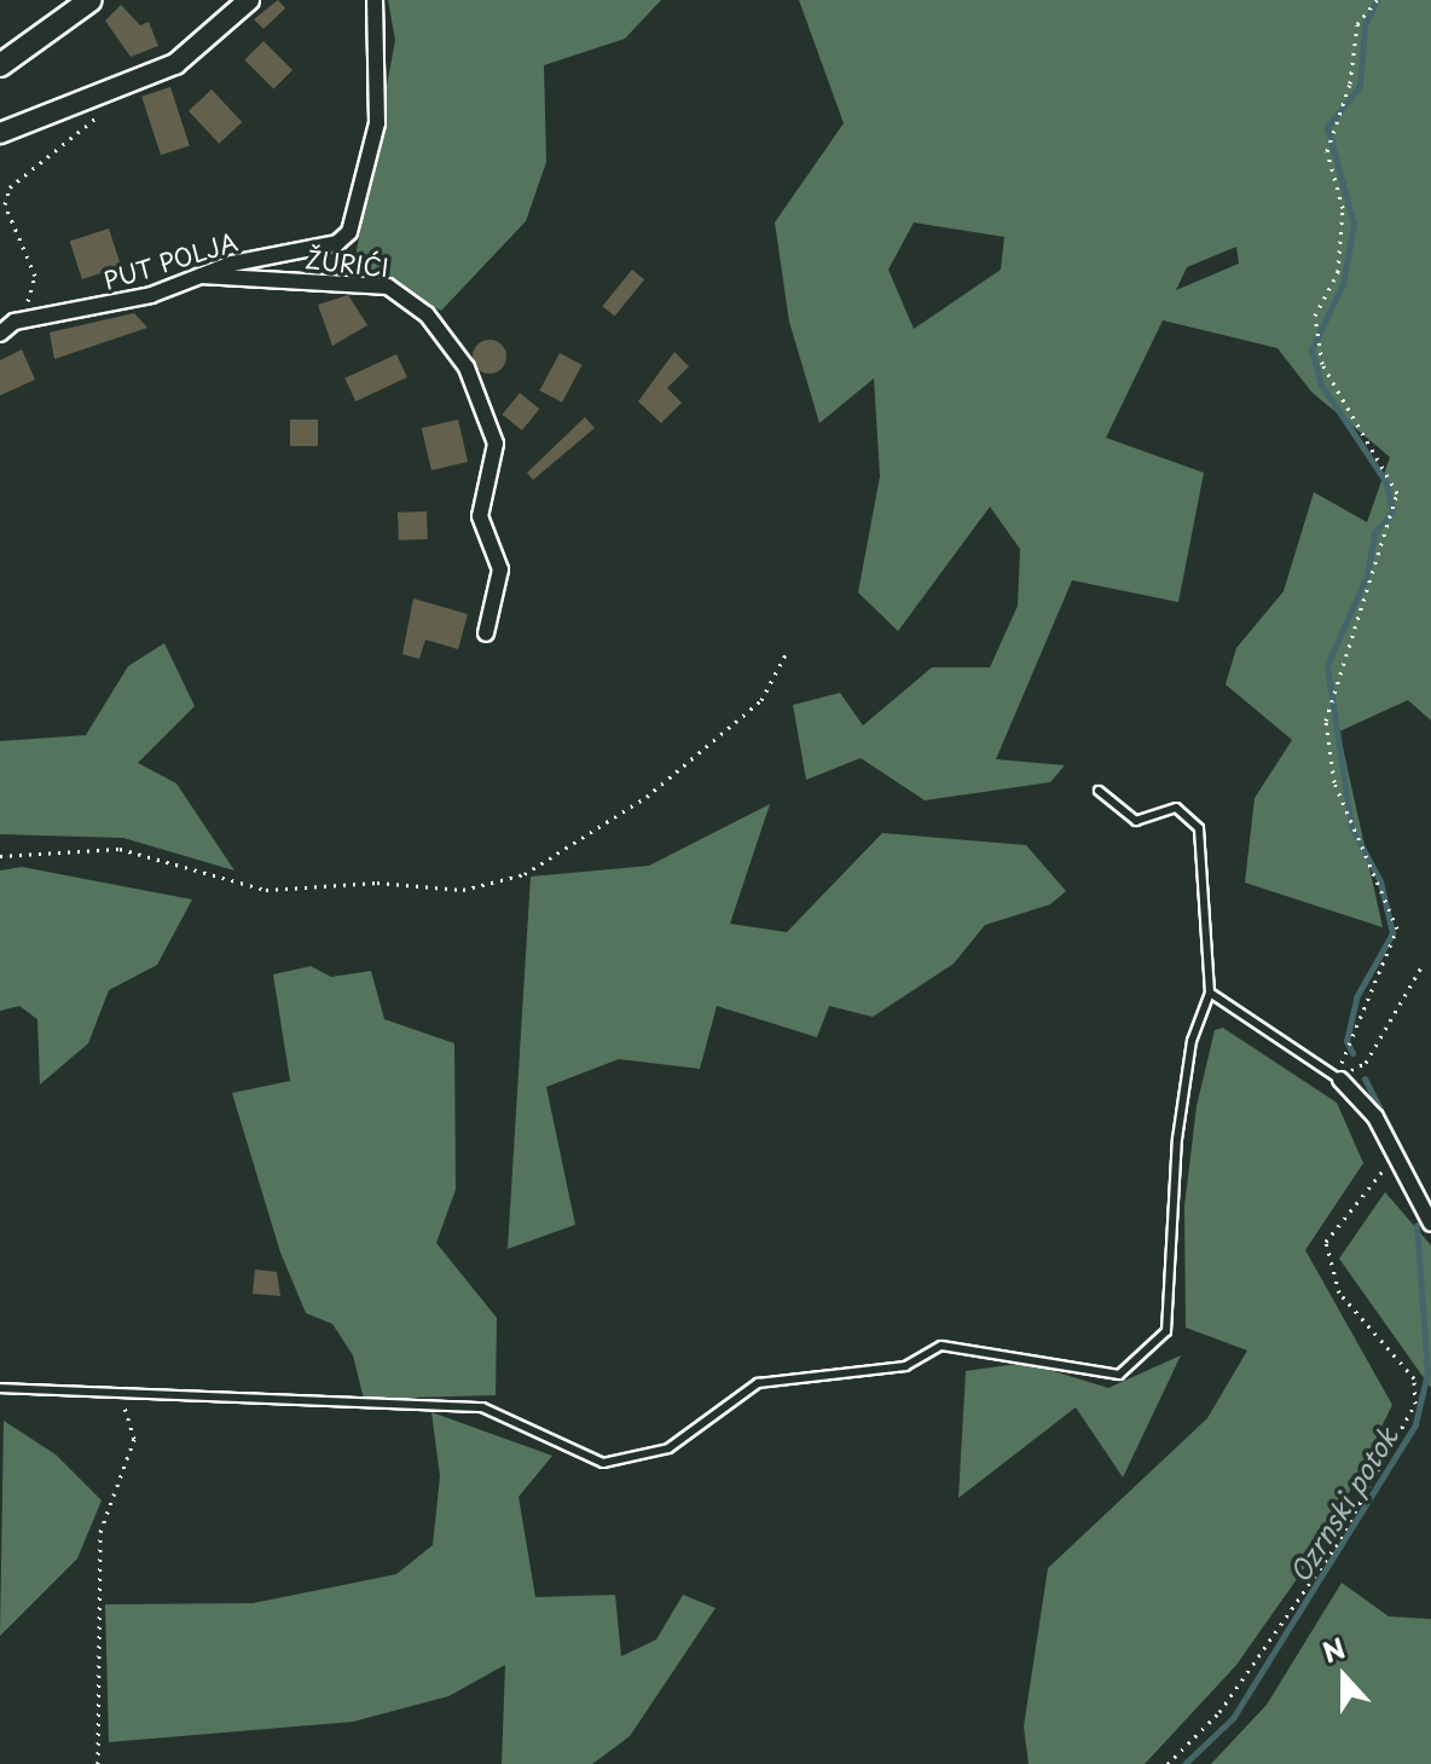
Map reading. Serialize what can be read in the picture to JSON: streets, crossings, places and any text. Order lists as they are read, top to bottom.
{
  "streets": {
    "street": ["PUT POLJA", "ŽURIĆI"]
  },
  "crossings": [
    ["PUT POLJA", "ŽURIĆI"]
  ],
  "water": ["Ozrnski potok"],
  "north": "top"
}
